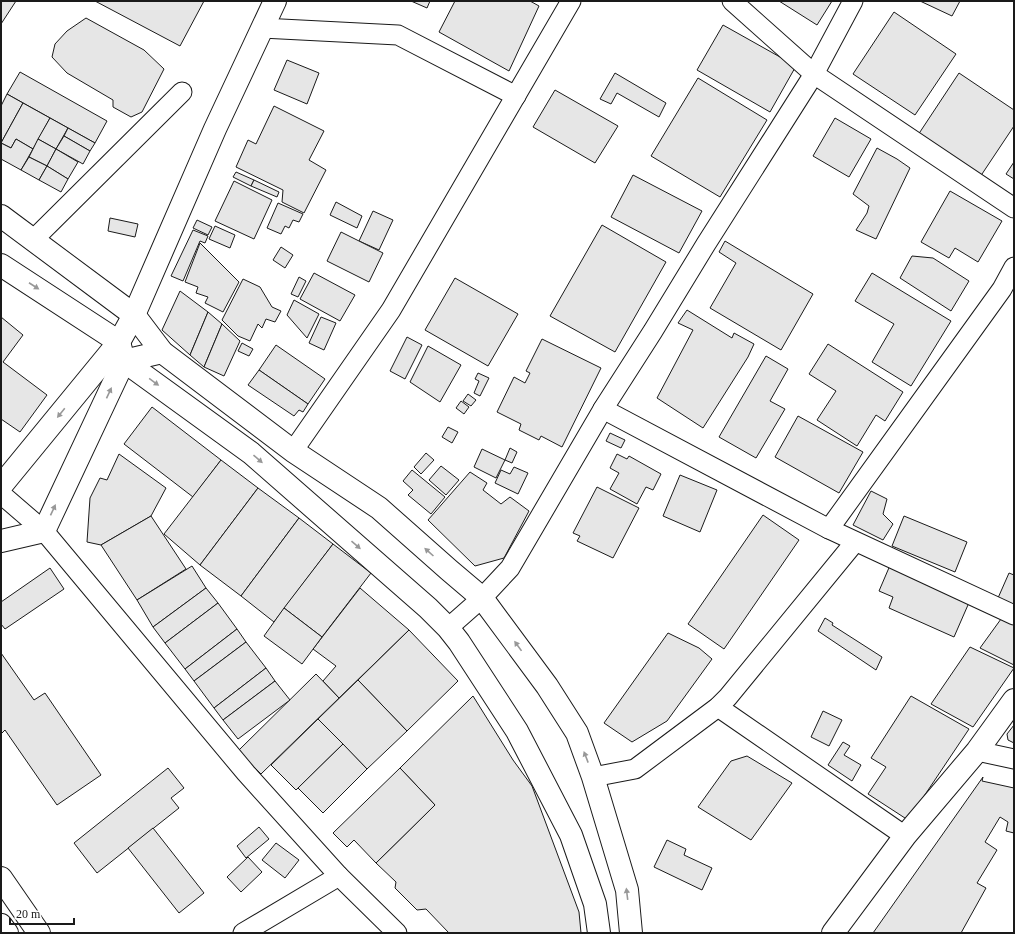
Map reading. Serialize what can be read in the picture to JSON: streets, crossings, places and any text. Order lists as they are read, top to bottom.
{
  "scale_bar": "20 m"
}
